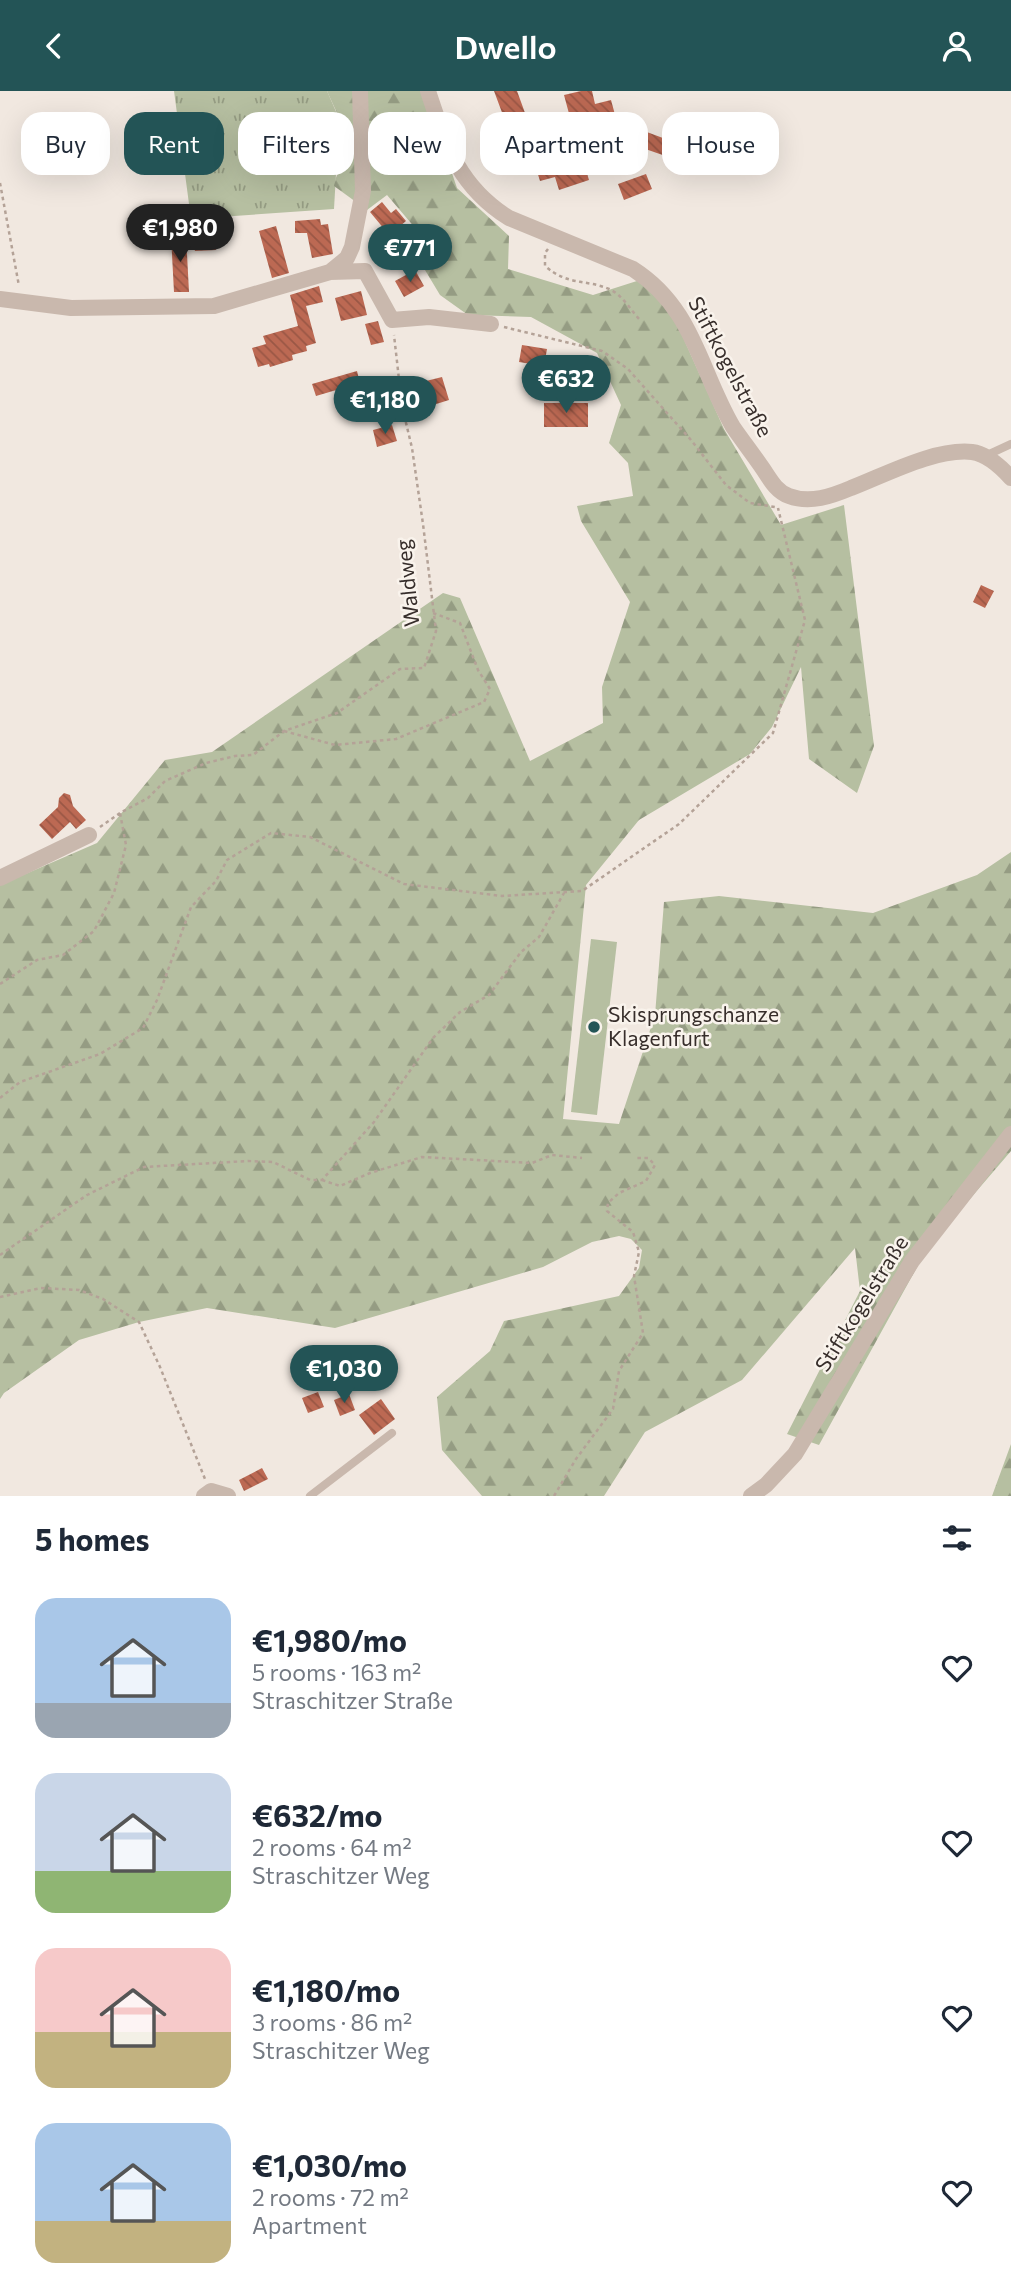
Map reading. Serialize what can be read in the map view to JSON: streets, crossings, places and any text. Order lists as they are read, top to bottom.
{
  "streets": {
    "street": ["Stiftkogelstraße"],
    "path": ["Waldweg"]
  },
  "places": ["Skisprungschanze Klagenfurt"],
  "page": {
    "header": "Dwello",
    "chip": [
      "Buy",
      "Rent",
      "Filters",
      "New",
      "Apartment",
      "House"
    ],
    "price": [
      "€1,980",
      "€771",
      "€632",
      "€1,180",
      "€1,030"
    ],
    "heading": "5 homes",
    "list": [
      {
        "name": "€1,980/mo",
        "note": "5 rooms · 163 m² · Straschitzer Straße"
      },
      {
        "name": "€632/mo",
        "note": "2 rooms · 64 m² · Straschitzer Weg"
      },
      {
        "name": "€1,180/mo",
        "note": "3 rooms · 86 m² · Straschitzer Weg"
      },
      {
        "name": "€1,030/mo",
        "note": "2 rooms · 72 m² · Apartment"
      }
    ]
  }
}
